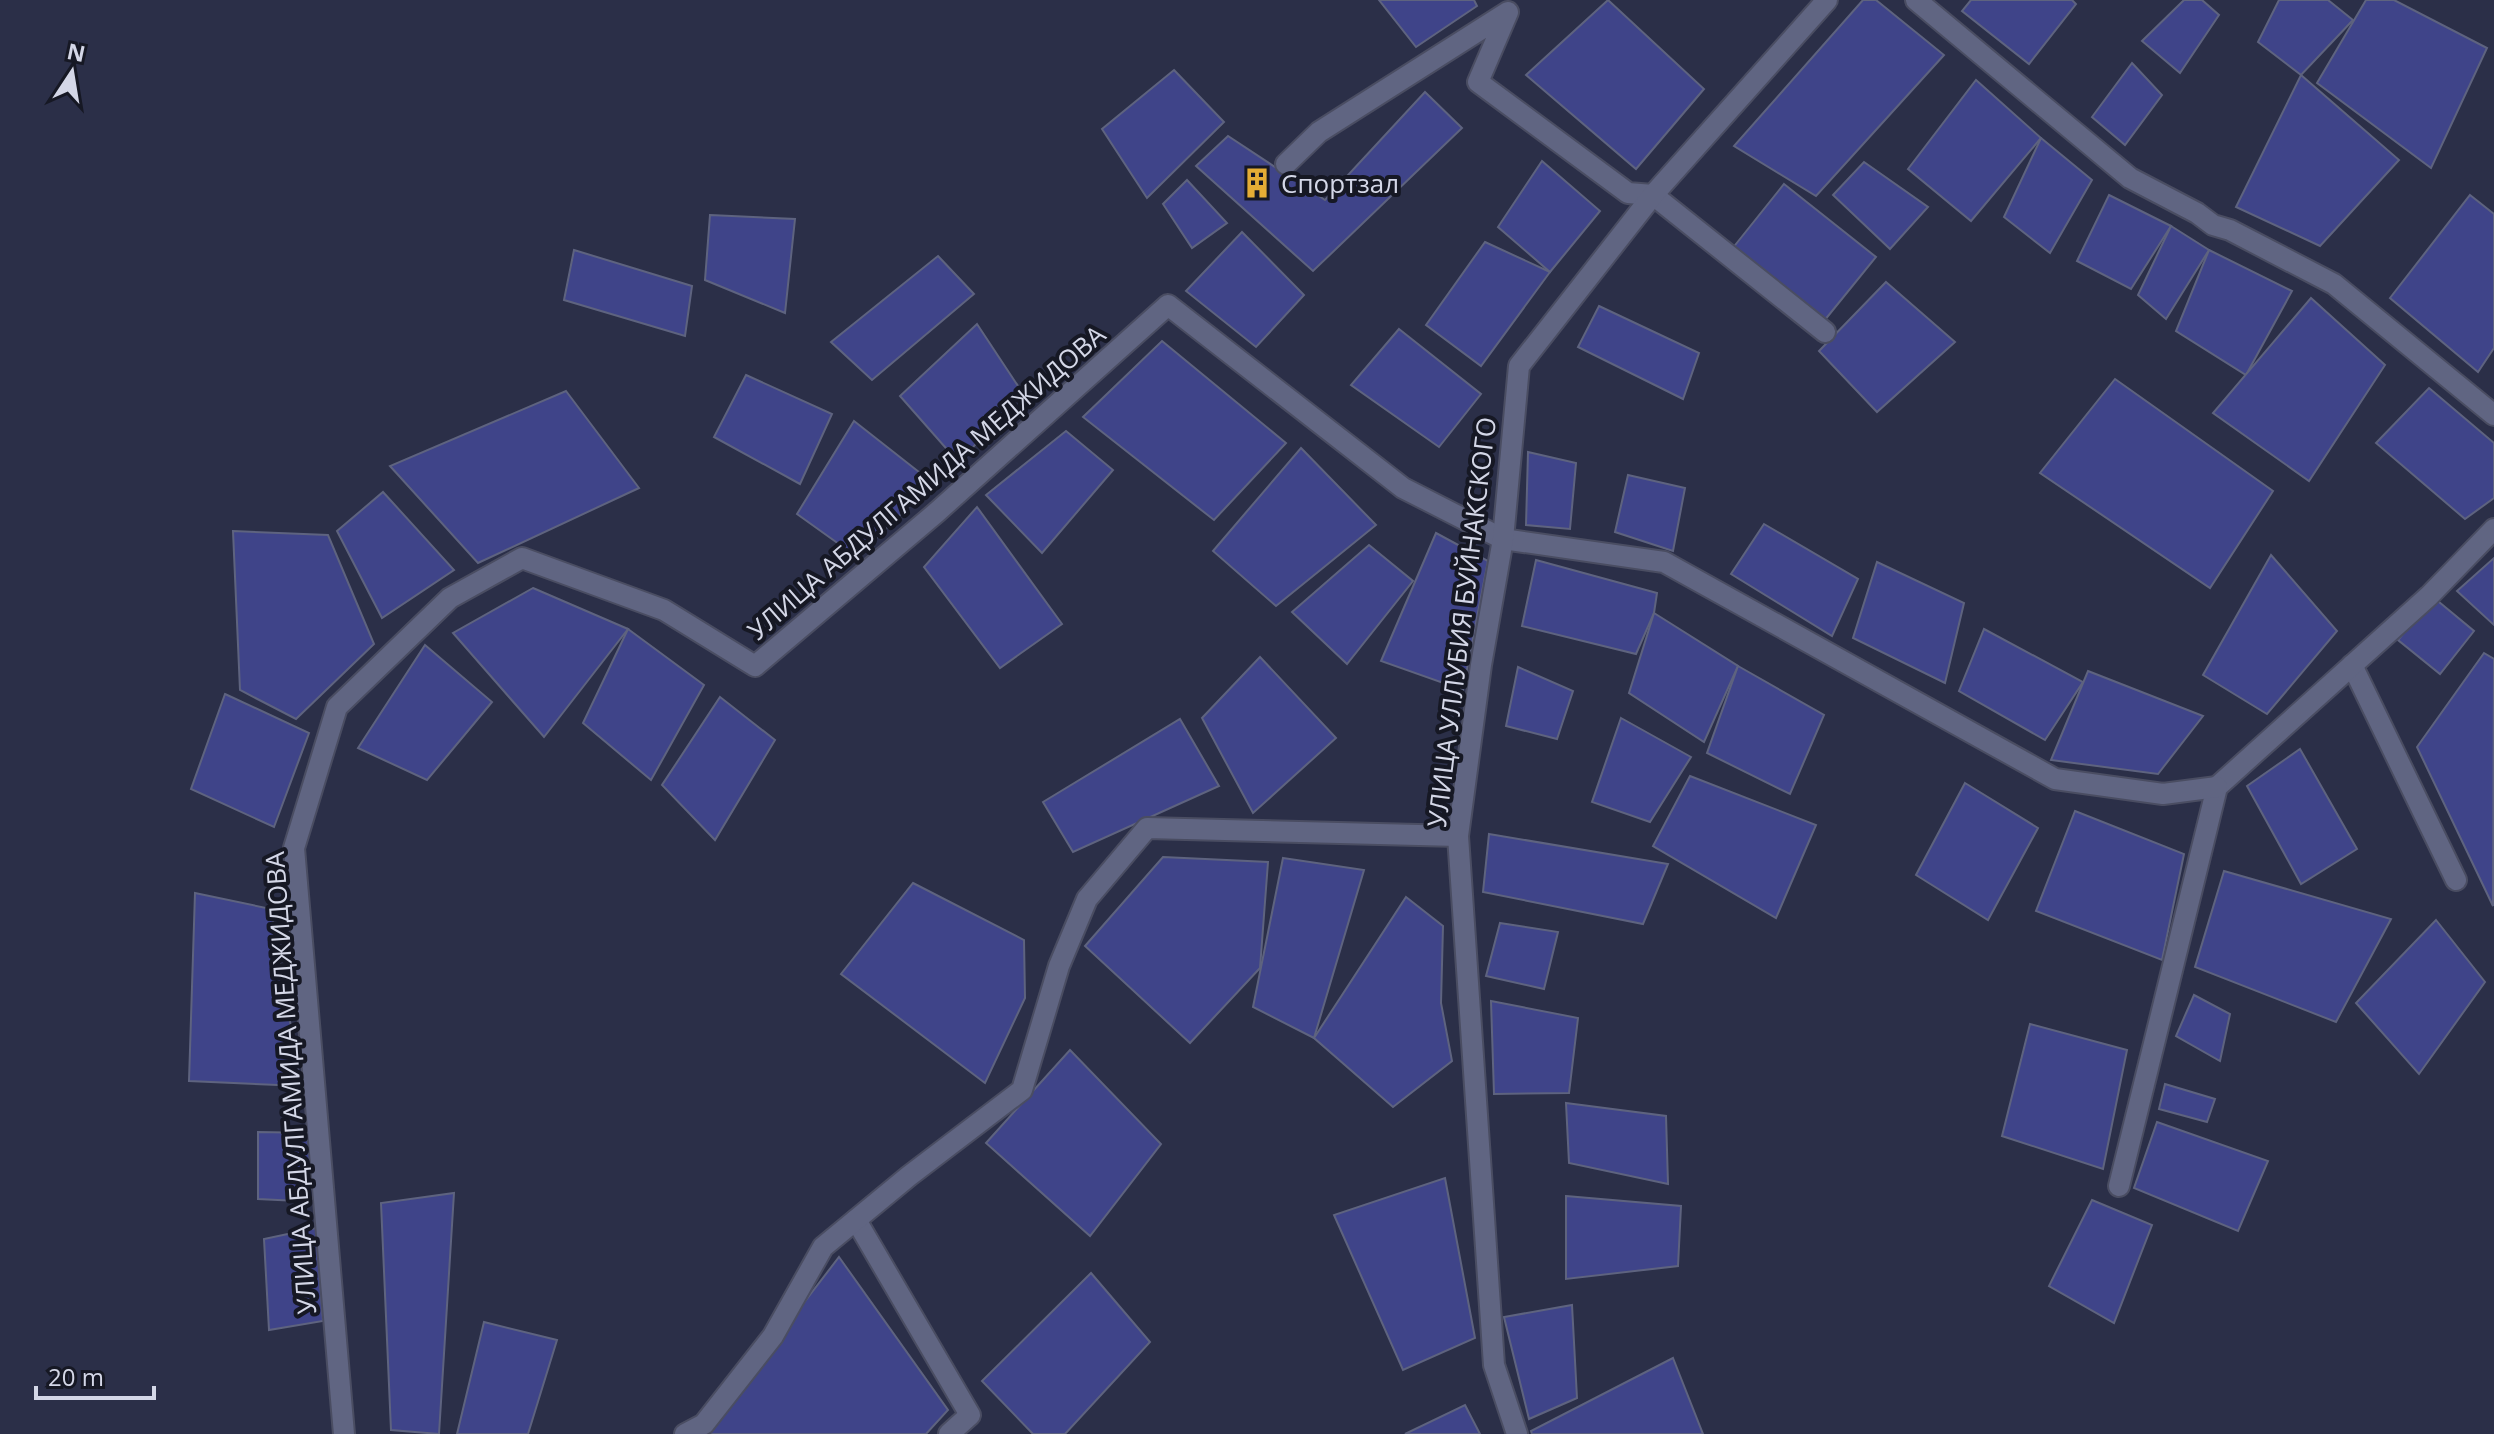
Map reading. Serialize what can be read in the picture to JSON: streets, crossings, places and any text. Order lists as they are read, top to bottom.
{
  "streets": {
    "street": ["УЛИЦА АБДУЛГАМИДА МЕДЖИДОВА", "УЛИЦА УЛЛУБИЯ БУЙНАКСКОГО"]
  },
  "crossings": [
    ["УЛИЦА АБДУЛГАМИДА МЕДЖИДОВА", "УЛИЦА УЛЛУБИЯ БУЙНАКСКОГО"]
  ],
  "places": {
    "building": ["Спортзал"]
  },
  "scale_bar": "20 m",
  "north": "top"
}
